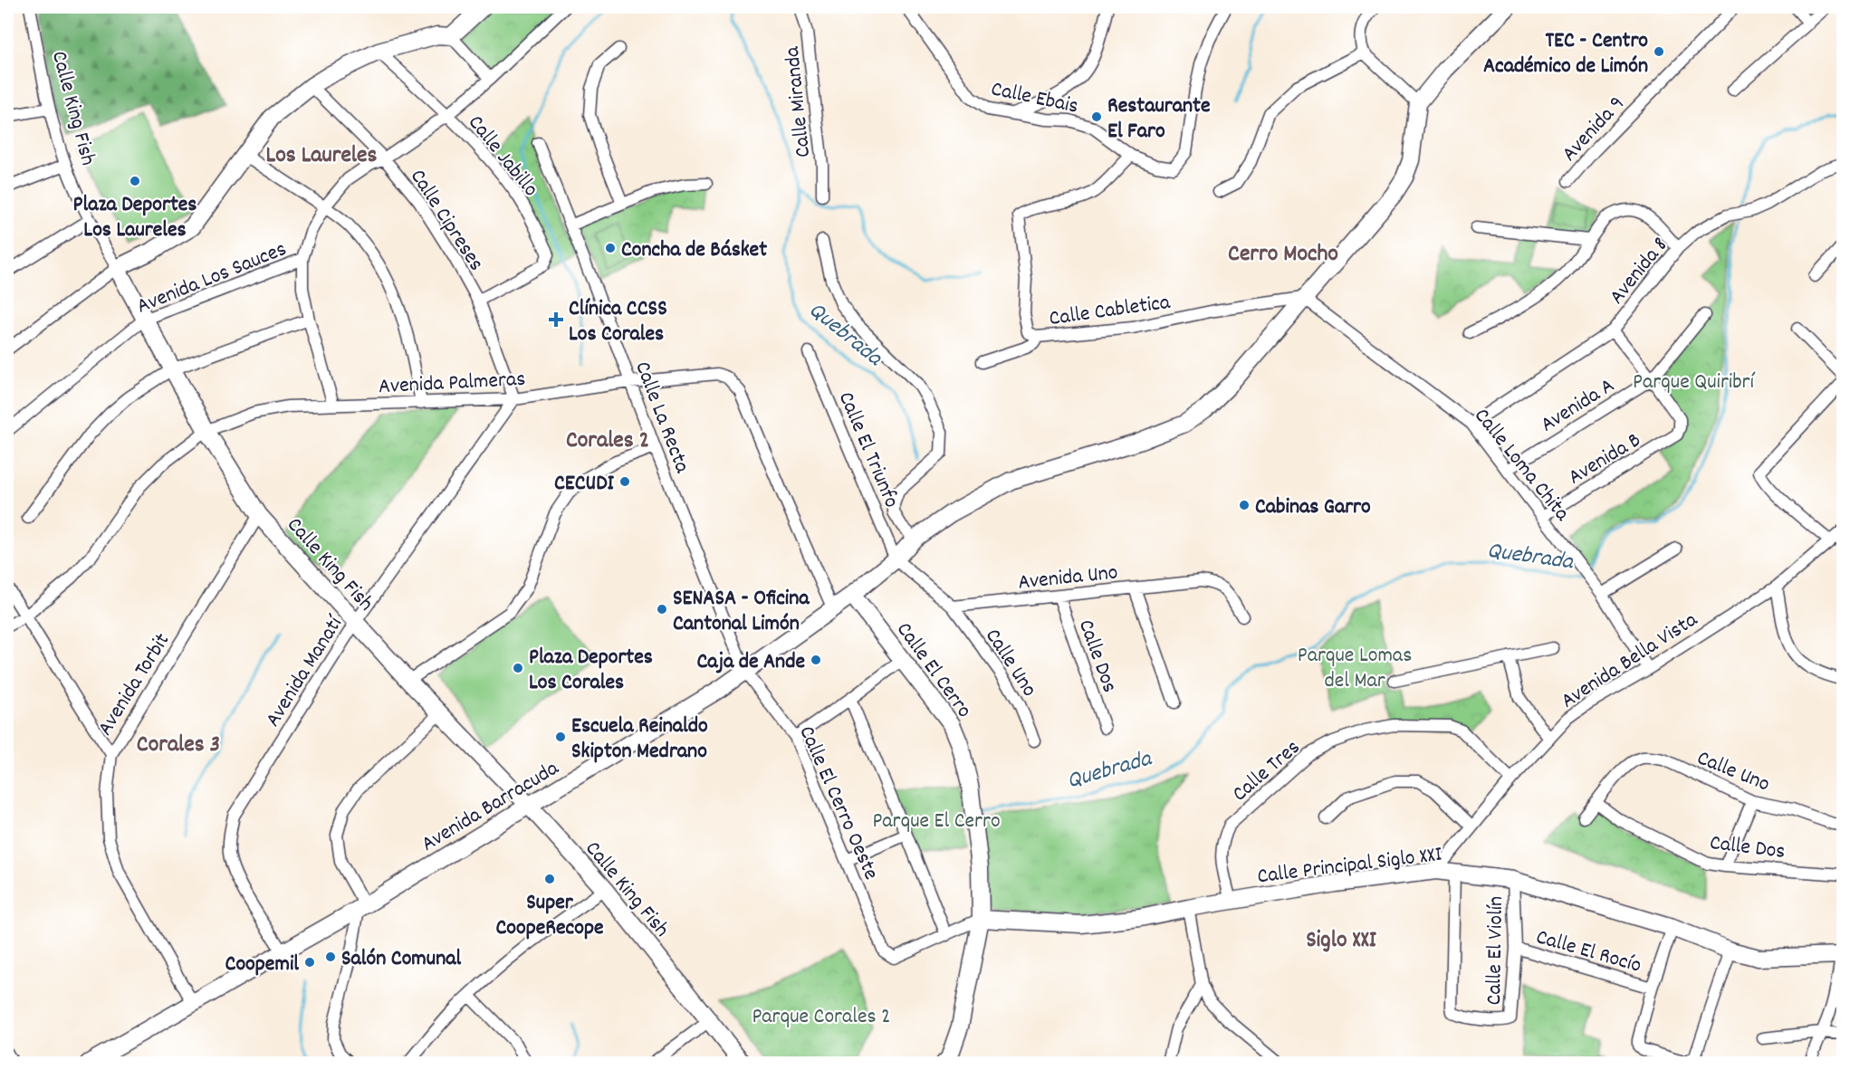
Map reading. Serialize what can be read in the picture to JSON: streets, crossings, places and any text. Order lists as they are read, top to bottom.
{
  "streets": {
    "street": [
      "Calle Ebais",
      "Calle Miranda",
      "Calle King Fish",
      "Avenida 9",
      "Calle Jabillo",
      "Calle Cipreses",
      "Avenida 8",
      "Avenida Los Sauces",
      "Calle Cabletica",
      "Avenida Palmeras",
      "Avenida A",
      "Calle La Recta",
      "Calle El Triunfo",
      "Avenida B",
      "Calle Loma Chita",
      "Avenida Uno",
      "Calle Dos",
      "Avenida Bella Vista",
      "Calle Uno",
      "Calle El Cerro",
      "Avenida Manatí",
      "Avenida Torbit",
      "Calle Tres",
      "Calle El Cerro Oeste",
      "Avenida Barracuda",
      "Calle Principal Siglo XXI",
      "Calle El Rocío",
      "Calle El Violín"
    ]
  },
  "crossings": [
    ["Calle Ebais", "Calle Cabletica"],
    ["Calle King Fish", "Avenida Los Sauces"],
    ["Calle King Fish", "Avenida Palmeras"],
    ["Calle King Fish", "Avenida Manatí"],
    ["Calle King Fish", "Avenida Torbit"],
    ["Calle King Fish", "Avenida Barracuda"],
    ["Calle Jabillo", "Calle Cipreses"],
    ["Calle Cipreses", "Avenida Palmeras"],
    ["Calle Cipreses", "Avenida Manatí"],
    ["Avenida 8", "Calle Loma Chita"],
    ["Calle Cabletica", "Calle Loma Chita"],
    ["Calle Cabletica", "Avenida Barracuda"],
    ["Avenida Palmeras", "Calle La Recta"],
    ["Avenida Palmeras", "Avenida Manatí"],
    ["Avenida Palmeras", "Avenida Barracuda"],
    ["Avenida A", "Avenida B"],
    ["Avenida A", "Calle Loma Chita"],
    ["Calle La Recta", "Calle El Cerro Oeste"],
    ["Calle La Recta", "Avenida Barracuda"],
    ["Calle El Triunfo", "Avenida Barracuda"],
    ["Avenida B", "Calle Loma Chita"],
    ["Calle Loma Chita", "Avenida Bella Vista"],
    ["Calle Loma Chita", "Avenida Barracuda"],
    ["Avenida Uno", "Calle Dos"],
    ["Avenida Uno", "Calle Uno"],
    ["Calle Dos", "Calle Uno"],
    ["Avenida Bella Vista", "Calle Tres"],
    ["Avenida Bella Vista", "Calle Principal Siglo XXI"],
    ["Calle El Cerro", "Avenida Barracuda"],
    ["Calle El Cerro", "Calle Principal Siglo XXI"],
    ["Avenida Manatí", "Avenida Barracuda"],
    ["Avenida Torbit", "Avenida Barracuda"],
    ["Calle Tres", "Calle Principal Siglo XXI"],
    ["Calle El Cerro Oeste", "Avenida Barracuda"],
    ["Calle Principal Siglo XXI", "Calle El Violín"],
    ["Calle El Rocío", "Calle El Violín"]
  ],
  "districts": [
    "Los Laureles",
    "Cerro Mocho",
    "Corales 2",
    "Corales 3",
    "Siglo XXI"
  ],
  "water": ["Quebrada"],
  "parks": [
    "Parque Quiribrí",
    "Parque Lomas del Mar",
    "Parque El Cerro",
    "Parque Corales 2"
  ],
  "places": {
    "other": [
      "TEC - Centro Académico de Limón",
      "Restaurante El Faro",
      "Plaza Deportes Los Laureles",
      "Concha de Básket",
      "CECUDI",
      "Cabinas Garro",
      "SENASA - Oficina Cantonal Limón",
      "Caja de Ande",
      "Plaza Deportes Los Corales",
      "Escuela Reinaldo Skipton Medrano",
      "Super CoopeRecope",
      "Salón Comunal",
      "Coopemil"
    ],
    "health": ["Clínica CCSS Los Corales"]
  }
}
